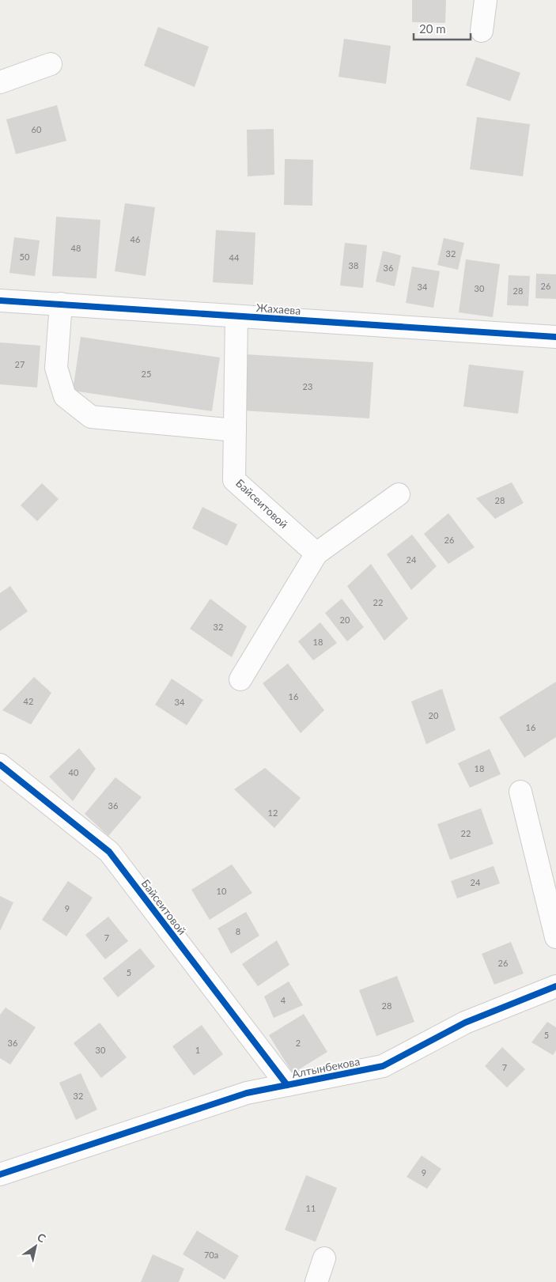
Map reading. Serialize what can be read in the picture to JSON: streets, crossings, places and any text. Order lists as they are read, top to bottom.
{
  "streets": {
    "street": ["Жахаева", "Байсеитовой", "Алтынбекова"]
  },
  "crossings": [
    ["Жахаева", "Байсеитовой"],
    ["Байсеитовой", "Алтынбекова"]
  ],
  "house_numbers": [
    "60",
    "46",
    "48",
    "32",
    "50",
    "44",
    "38",
    "36",
    "26",
    "34",
    "30",
    "28",
    "27",
    "25",
    "23",
    "28",
    "26",
    "24",
    "22",
    "20",
    "32",
    "18",
    "16",
    "42",
    "34",
    "20",
    "16",
    "18",
    "40",
    "36",
    "12",
    "22",
    "24",
    "10",
    "9",
    "8",
    "7",
    "26",
    "5",
    "4",
    "28",
    "5",
    "36",
    "2",
    "30",
    "1",
    "7",
    "32",
    "9",
    "11",
    "70а"
  ],
  "scale_bar": "20 m",
  "north": "top right"
}
